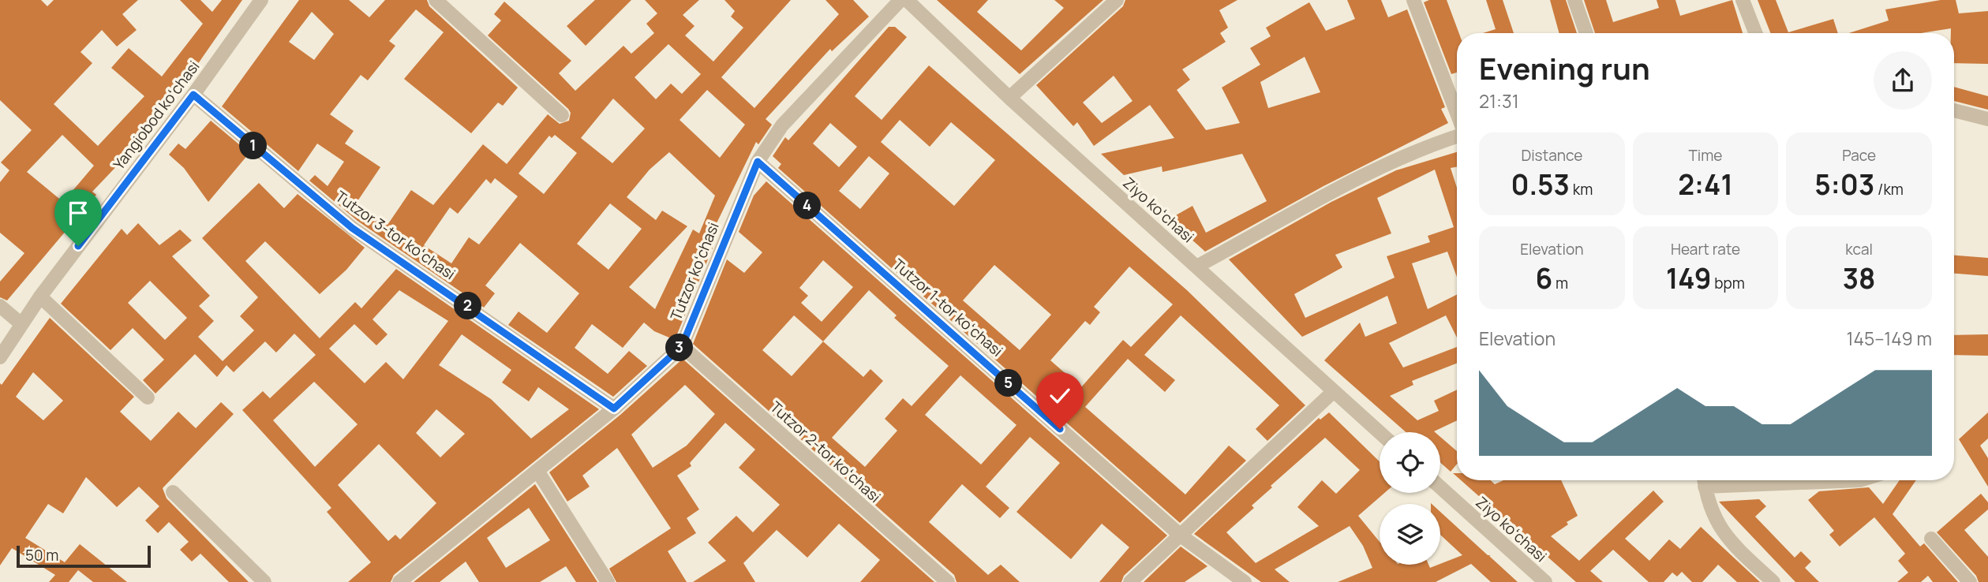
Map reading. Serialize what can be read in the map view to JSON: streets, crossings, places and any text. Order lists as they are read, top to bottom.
{
  "streets": {
    "street": [
      "Yangiobod koʻchasi",
      "Ziyo koʻchasi",
      "Tutzor 3-tor koʻchasi",
      "Tutzor koʻchasi",
      "Tutzor 1-tor koʻchasi",
      "Tutzor 2-tor koʻchasi"
    ]
  },
  "crossings": [
    ["Yangiobod koʻchasi", "Tutzor 3-tor koʻchasi"],
    ["Tutzor 3-tor koʻchasi", "Tutzor koʻchasi"],
    ["Tutzor koʻchasi", "Tutzor 1-tor koʻchasi"],
    ["Tutzor koʻchasi", "Tutzor 2-tor koʻchasi"]
  ],
  "scale_bar": "50 m",
  "page": {
    "heading": ["Evening run", "21:31"],
    "stats": [
      ["Distance", "0.53 km"],
      ["Time", "2:41"],
      ["Pace", "5:03 /km"],
      ["Elevation", "6 m"],
      ["Heart rate", "149 bpm"],
      ["kcal", "38"]
    ],
    "pins": [
      "1",
      "4",
      "2",
      "3",
      "5"
    ],
    "chart": ["Elevation", "145–149 m"],
    "scale": "50 m"
  }
}
